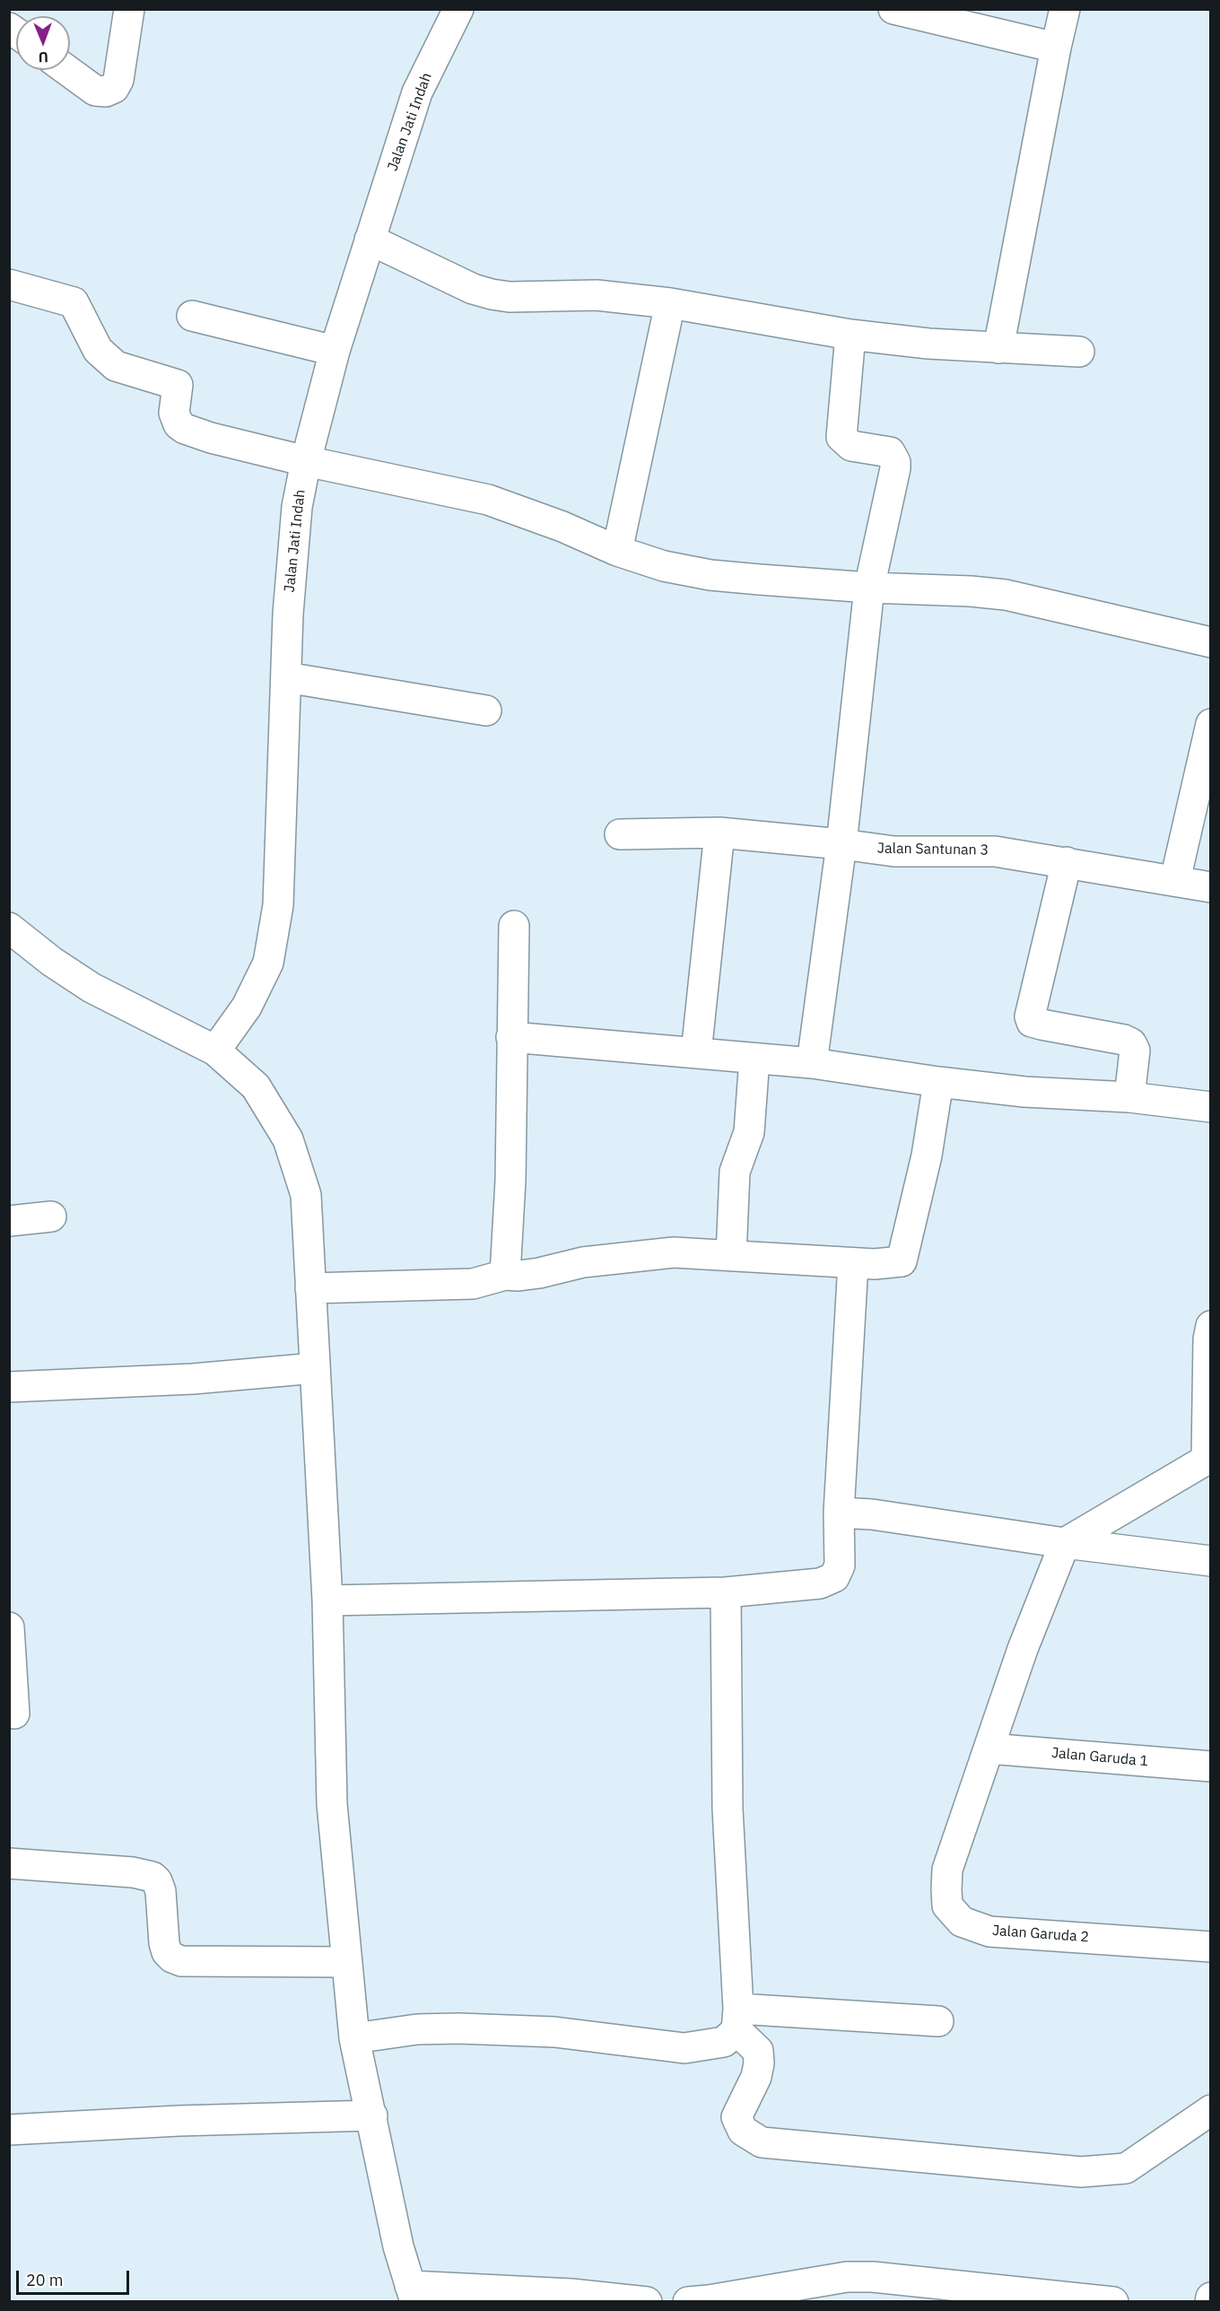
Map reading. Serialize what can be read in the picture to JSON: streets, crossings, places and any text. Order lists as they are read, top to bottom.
{
  "streets": {
    "street": [
      "Jalan Jati Indah",
      "Jalan Santunan 3",
      "Jalan Garuda 1",
      "Jalan Garuda 2"
    ]
  },
  "crossings": [
    ["Jalan Garuda 1", "Jalan Garuda 2"]
  ],
  "scale_bar": "20 m",
  "north": "bottom"
}
